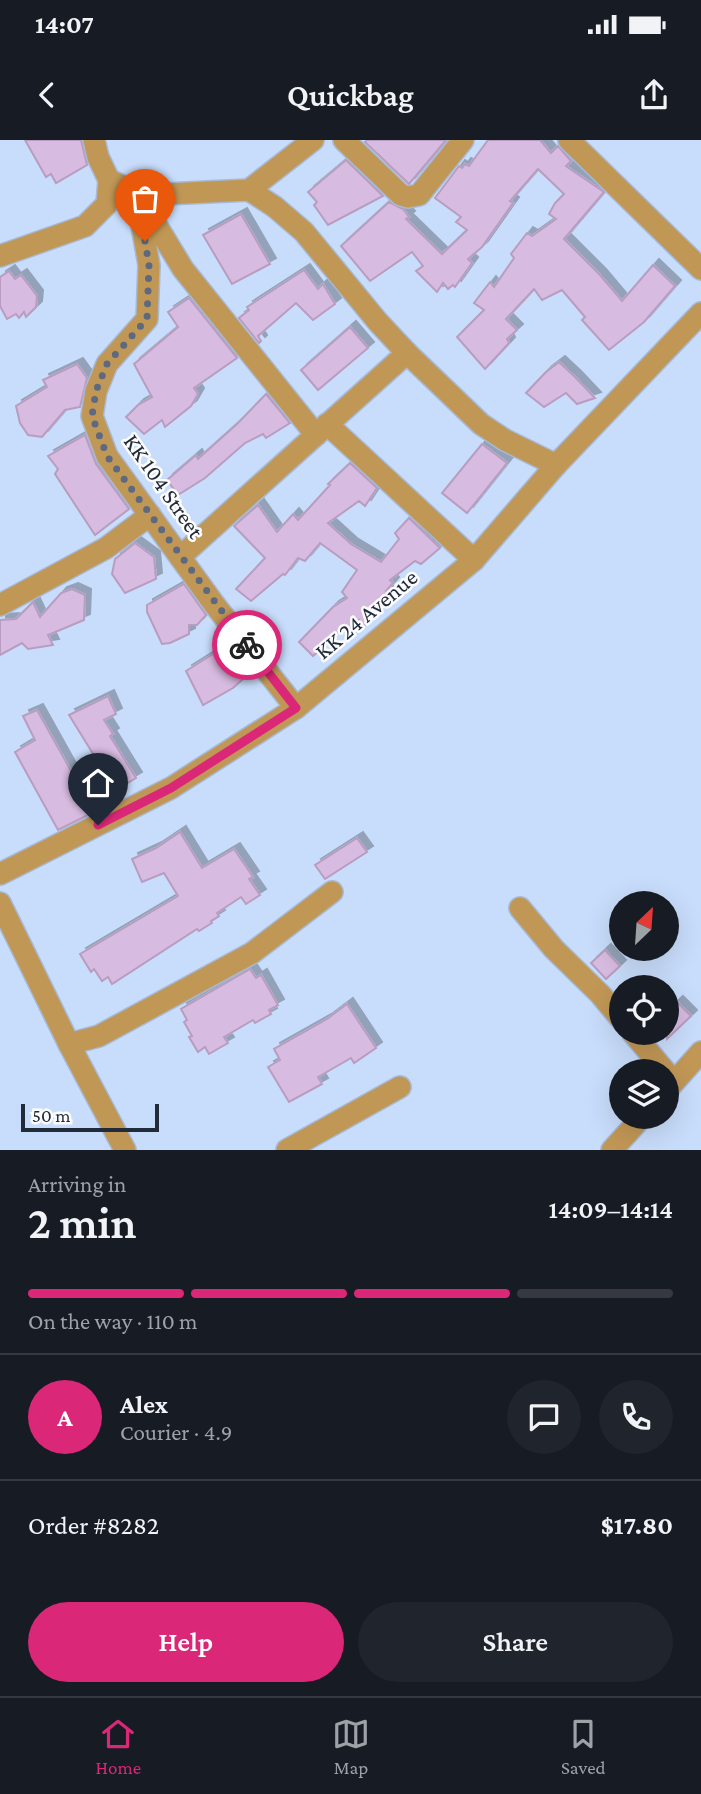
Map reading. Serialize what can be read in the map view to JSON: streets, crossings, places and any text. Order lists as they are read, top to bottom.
{
  "streets": {
    "street": ["KK 104 Street", "KK 24 Avenue"]
  },
  "crossings": [
    ["KK 104 Street", "KK 24 Avenue"]
  ],
  "scale_bar": "50 m",
  "north": "top right",
  "page": {
    "status": "14:07",
    "header": "Quickbag",
    "scale": "50 m",
    "heading": ["2 min", "Arriving in", "14:09–14:14"],
    "panel": [
      "Alex",
      "Courier · 4.9",
      "Order #8282",
      "$17.80"
    ],
    "bar": "On the way · 110 m",
    "round": "A",
    "buttons": ["Help", "Share"],
    "tabs": ["Home", "Map", "Saved"]
  }
}
